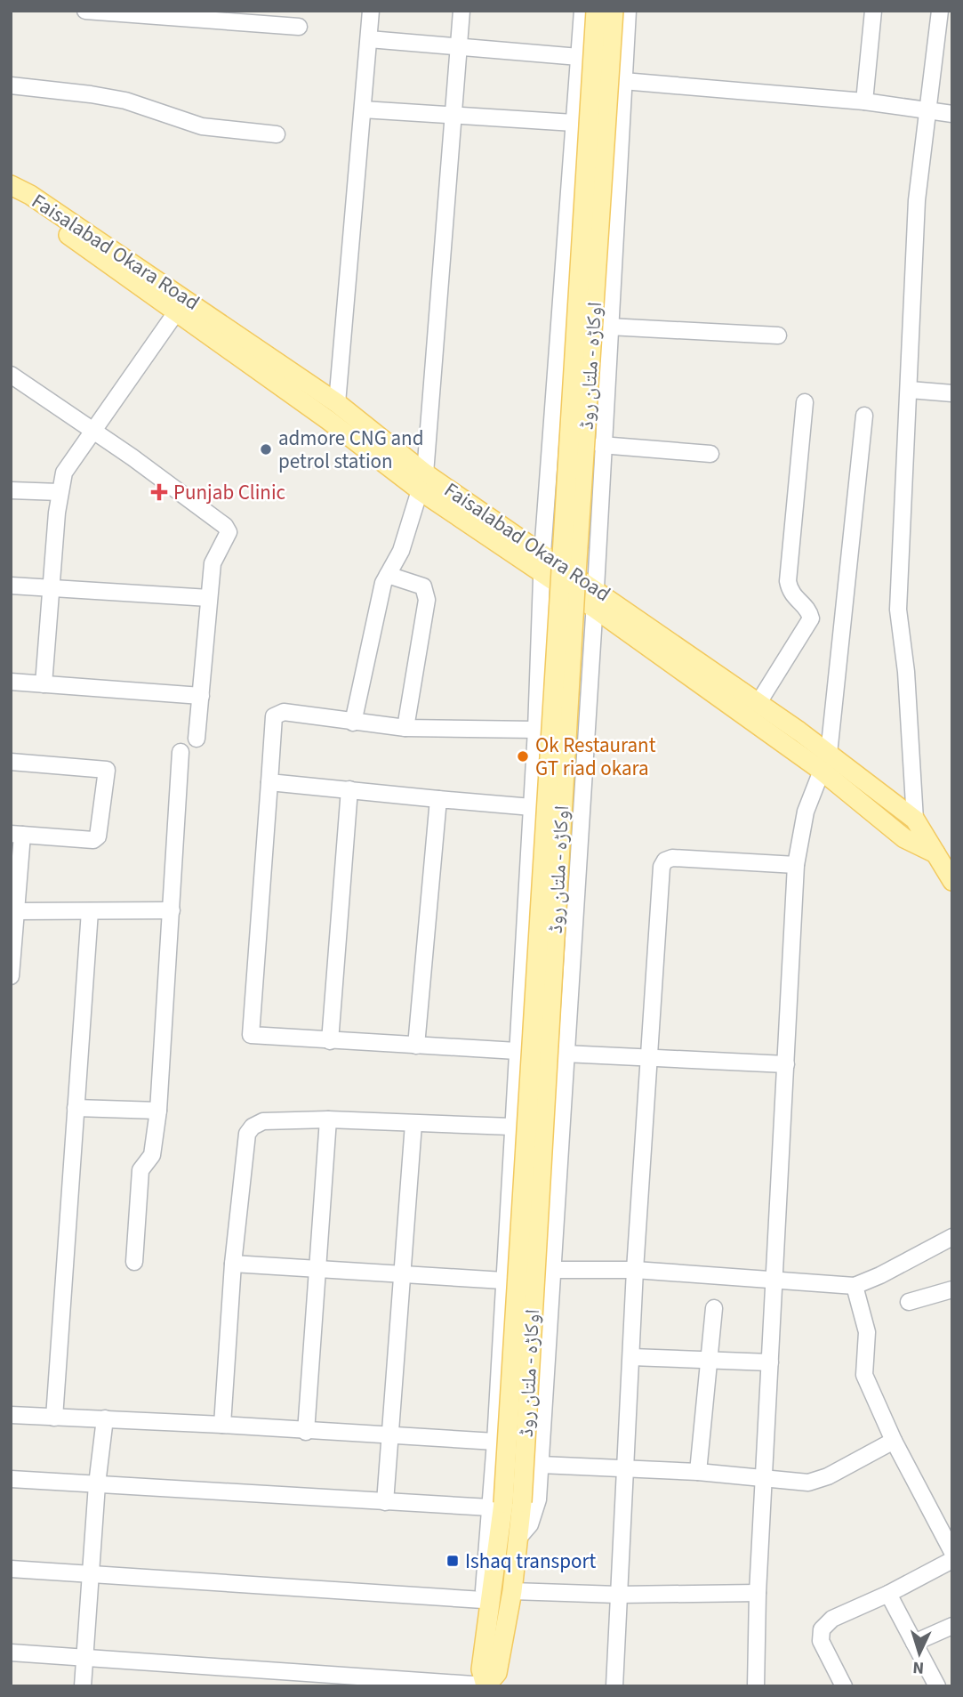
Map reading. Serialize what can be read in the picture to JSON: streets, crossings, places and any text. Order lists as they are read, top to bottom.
{
  "streets": {
    "main road": ["Faisalabad Okara Road", "اوکاڑہ - ملتان روڈ"]
  },
  "places": {
    "other": ["admore CNG and petrol station", "Ok Restaurant GT riad okara"],
    "health": ["Punjab Clinic"],
    "transit": ["Ishaq transport"]
  },
  "north": "bottom"
}
